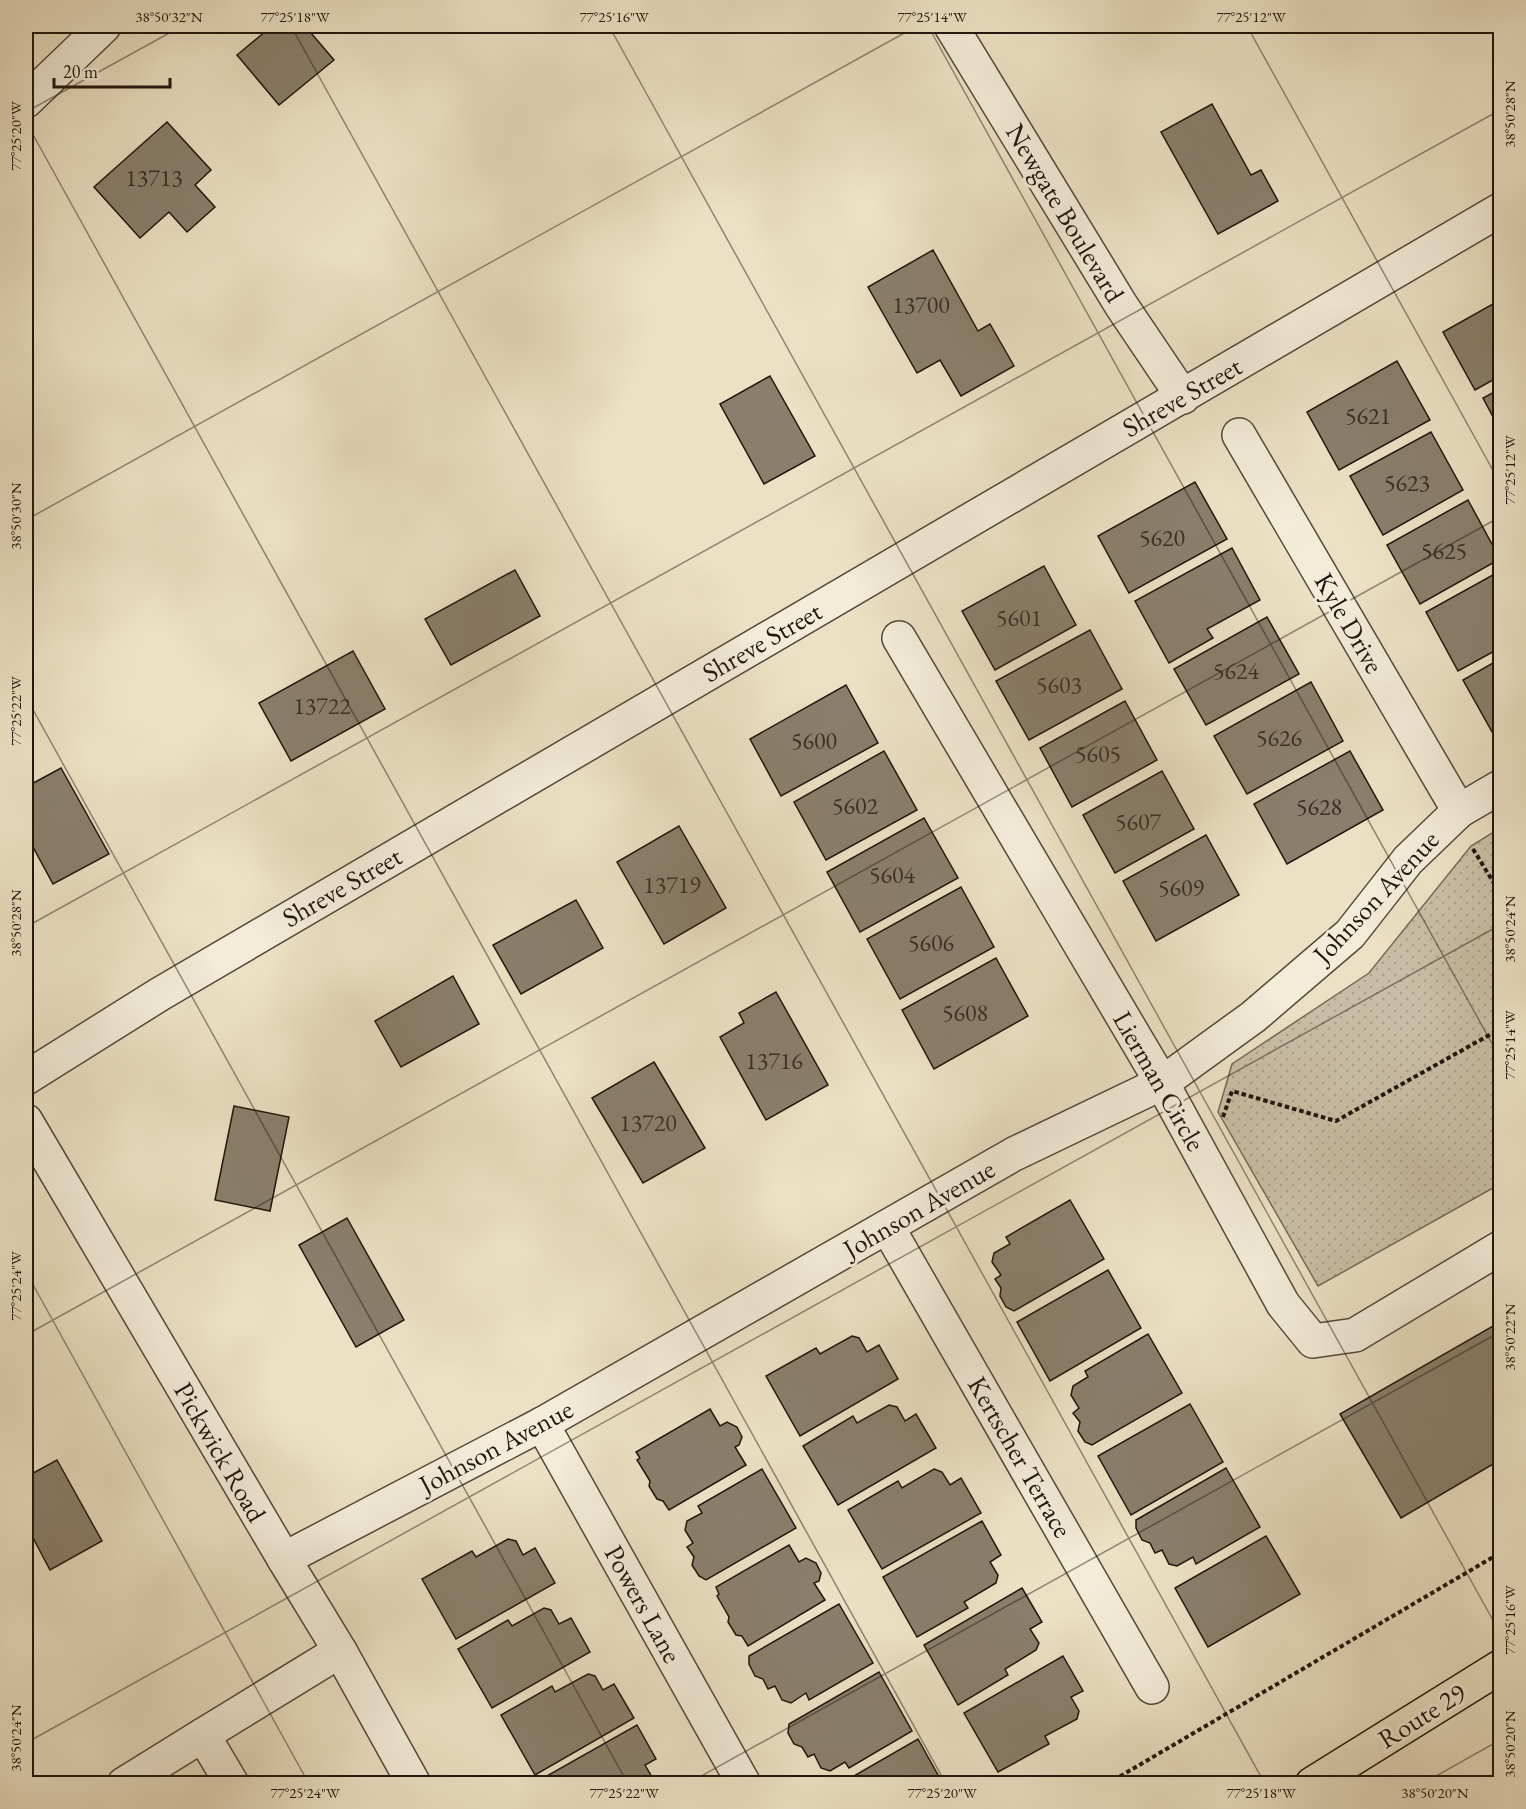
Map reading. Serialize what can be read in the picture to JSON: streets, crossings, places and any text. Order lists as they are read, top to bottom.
{
  "streets": {
    "main road": ["Route 29"],
    "street": [
      "Newgate Boulevard",
      "Shreve Street",
      "Kyle Drive",
      "Johnson Avenue",
      "Lierman Circle",
      "Pickwick Road",
      "Kertscher Terrace",
      "Powers Lane"
    ]
  },
  "crossings": [
    ["Newgate Boulevard", "Shreve Street"],
    ["Kyle Drive", "Johnson Avenue"],
    ["Johnson Avenue", "Lierman Circle"],
    ["Johnson Avenue", "Pickwick Road"],
    ["Johnson Avenue", "Kertscher Terrace"],
    ["Johnson Avenue", "Powers Lane"]
  ],
  "house_numbers": [
    "13713",
    "13700",
    "5621",
    "5623",
    "5620",
    "5625",
    "5601",
    "5624",
    "5603",
    "13722",
    "5626",
    "5600",
    "5605",
    "5602",
    "5628",
    "5607",
    "5604",
    "13719",
    "5609",
    "5606",
    "5608",
    "13716",
    "13720"
  ],
  "scale_bar": "20 m",
  "coordinates": [
    "38°50'32\"N",
    "77°25'18\"W",
    "77°25'16\"W",
    "77°25'14\"W",
    "77°25'12\"W",
    "38°50'28\"N",
    "77°25'20\"W",
    "38°50'30\"N",
    "77°25'22\"W",
    "38°50'24\"N",
    "77°25'24\"W",
    "38°50'22\"N",
    "38°50'20\"N"
  ]
}
